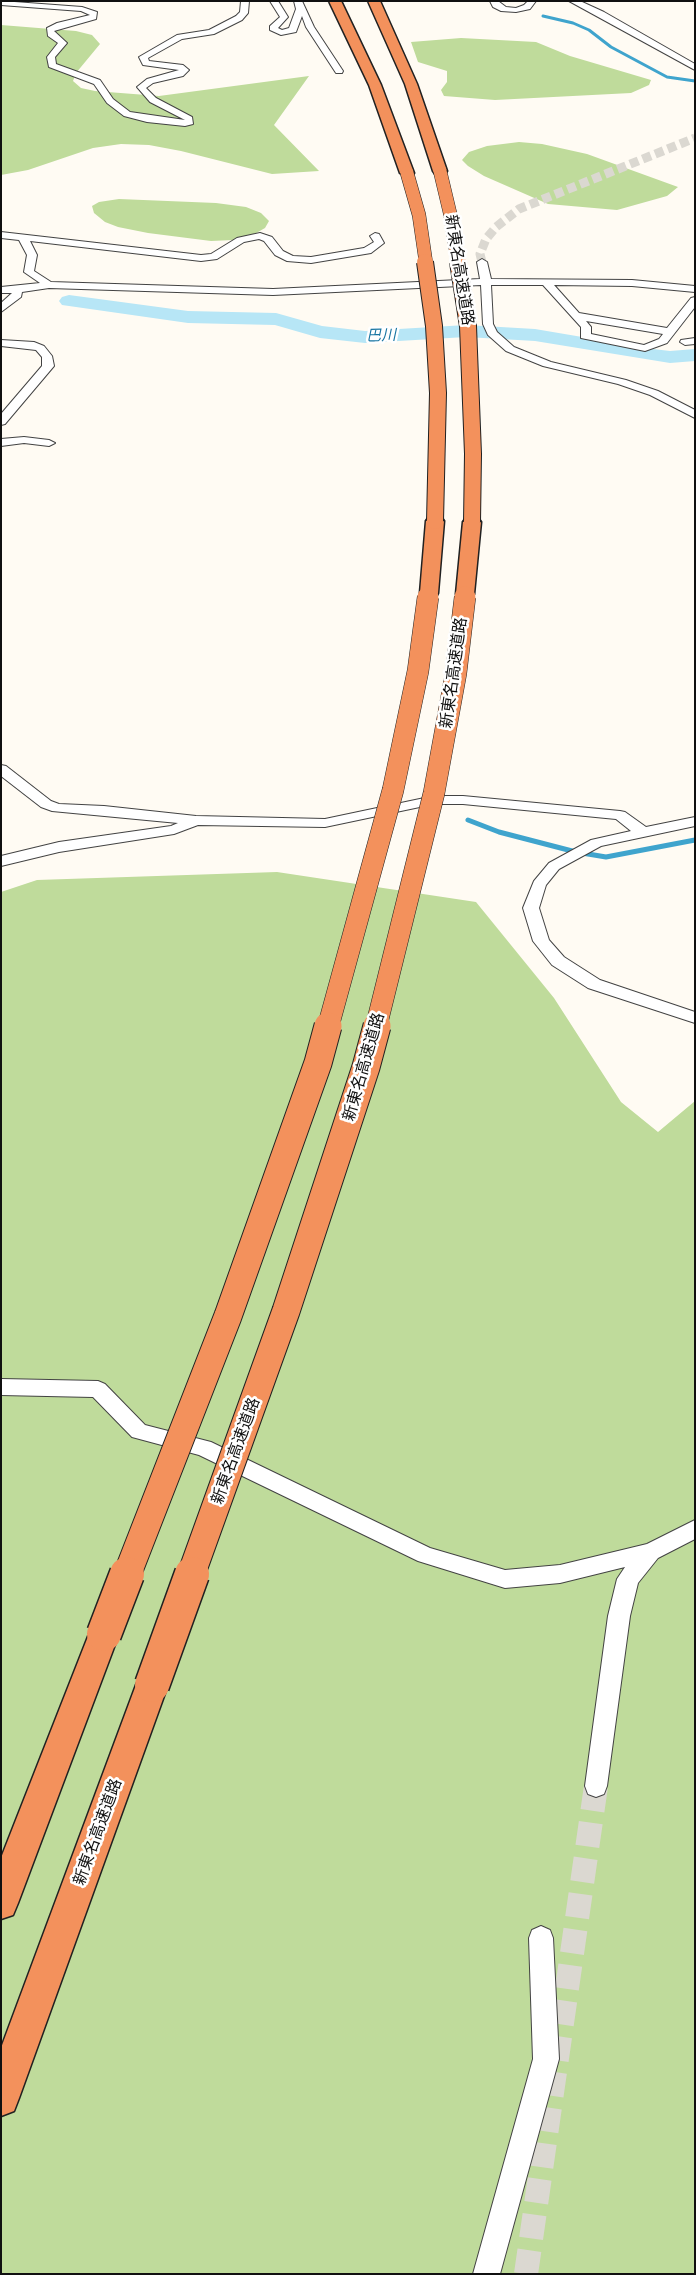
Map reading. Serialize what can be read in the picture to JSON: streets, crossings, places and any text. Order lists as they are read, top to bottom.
{
  "streets": {
    "highway": ["新東名高速道路"]
  },
  "water": ["巴川"]
}
